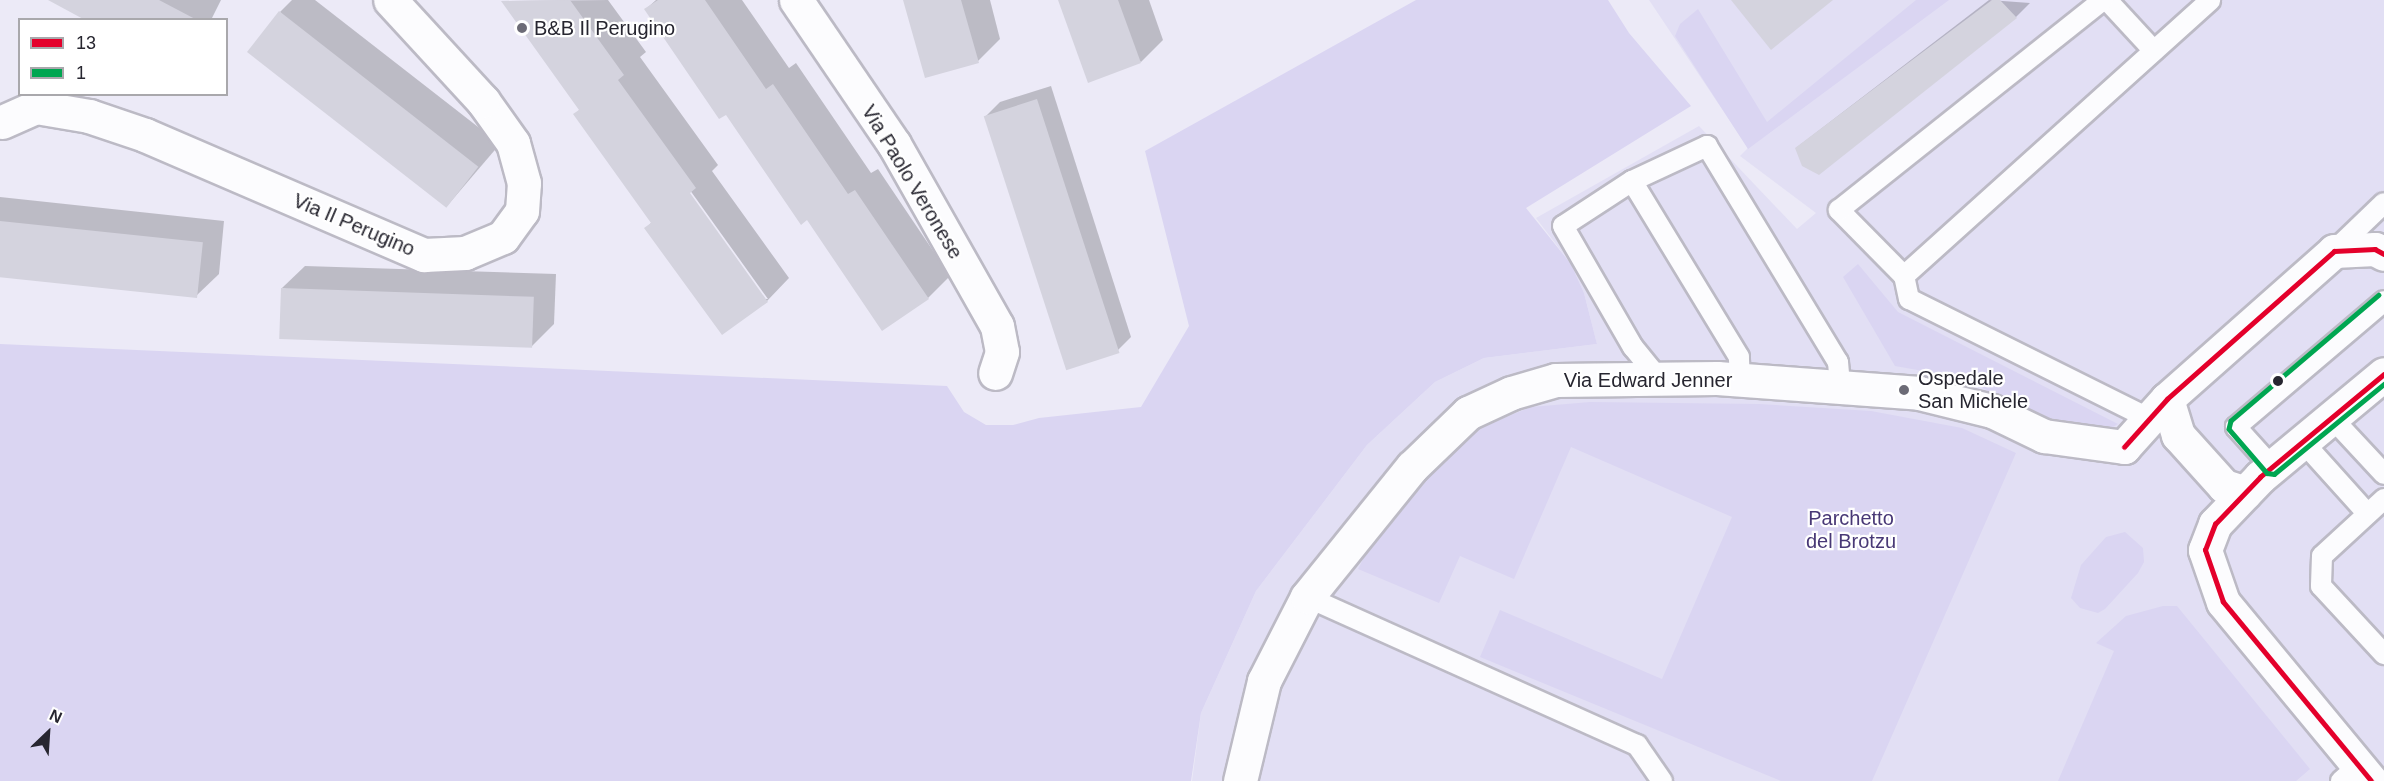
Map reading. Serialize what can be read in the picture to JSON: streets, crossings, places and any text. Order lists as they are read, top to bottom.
{
  "streets": {
    "street": ["Via Paolo Veronese", "Via Il Perugino", "Via Edward Jenner"]
  },
  "parks": ["Parchetto del Brotzu"],
  "places": ["B&B Il Perugino", "Ospedale San Michele"],
  "lines": ["transit line 13", "transit line 1"],
  "legend": ["13", "1"],
  "north": "top right"
}
